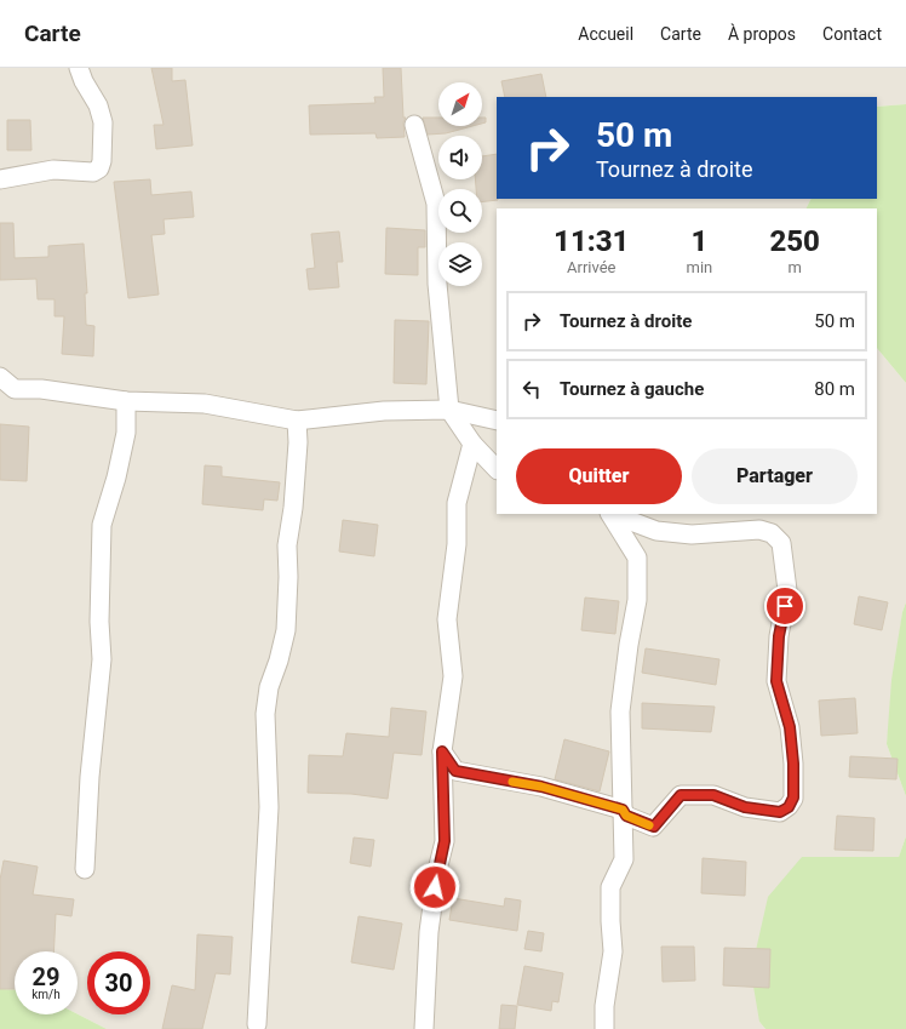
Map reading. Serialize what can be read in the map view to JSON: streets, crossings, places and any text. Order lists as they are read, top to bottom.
{
  "north": "top right",
  "page": {
    "header": "Carte",
    "nav": [
      "Accueil",
      "Carte",
      "À propos",
      "Contact"
    ],
    "turn": ["50 m", "Tournez à droite"],
    "eta": [
      "11:31",
      "Arrivée",
      "1",
      "min",
      "250",
      "m"
    ],
    "list": [
      {
        "name": "Tournez à droite",
        "value": "50 m"
      },
      {
        "name": "Tournez à gauche",
        "value": "80 m"
      }
    ],
    "buttons": ["Quitter", "Partager"],
    "speed": "29 km/h",
    "limit": "30"
  }
}
